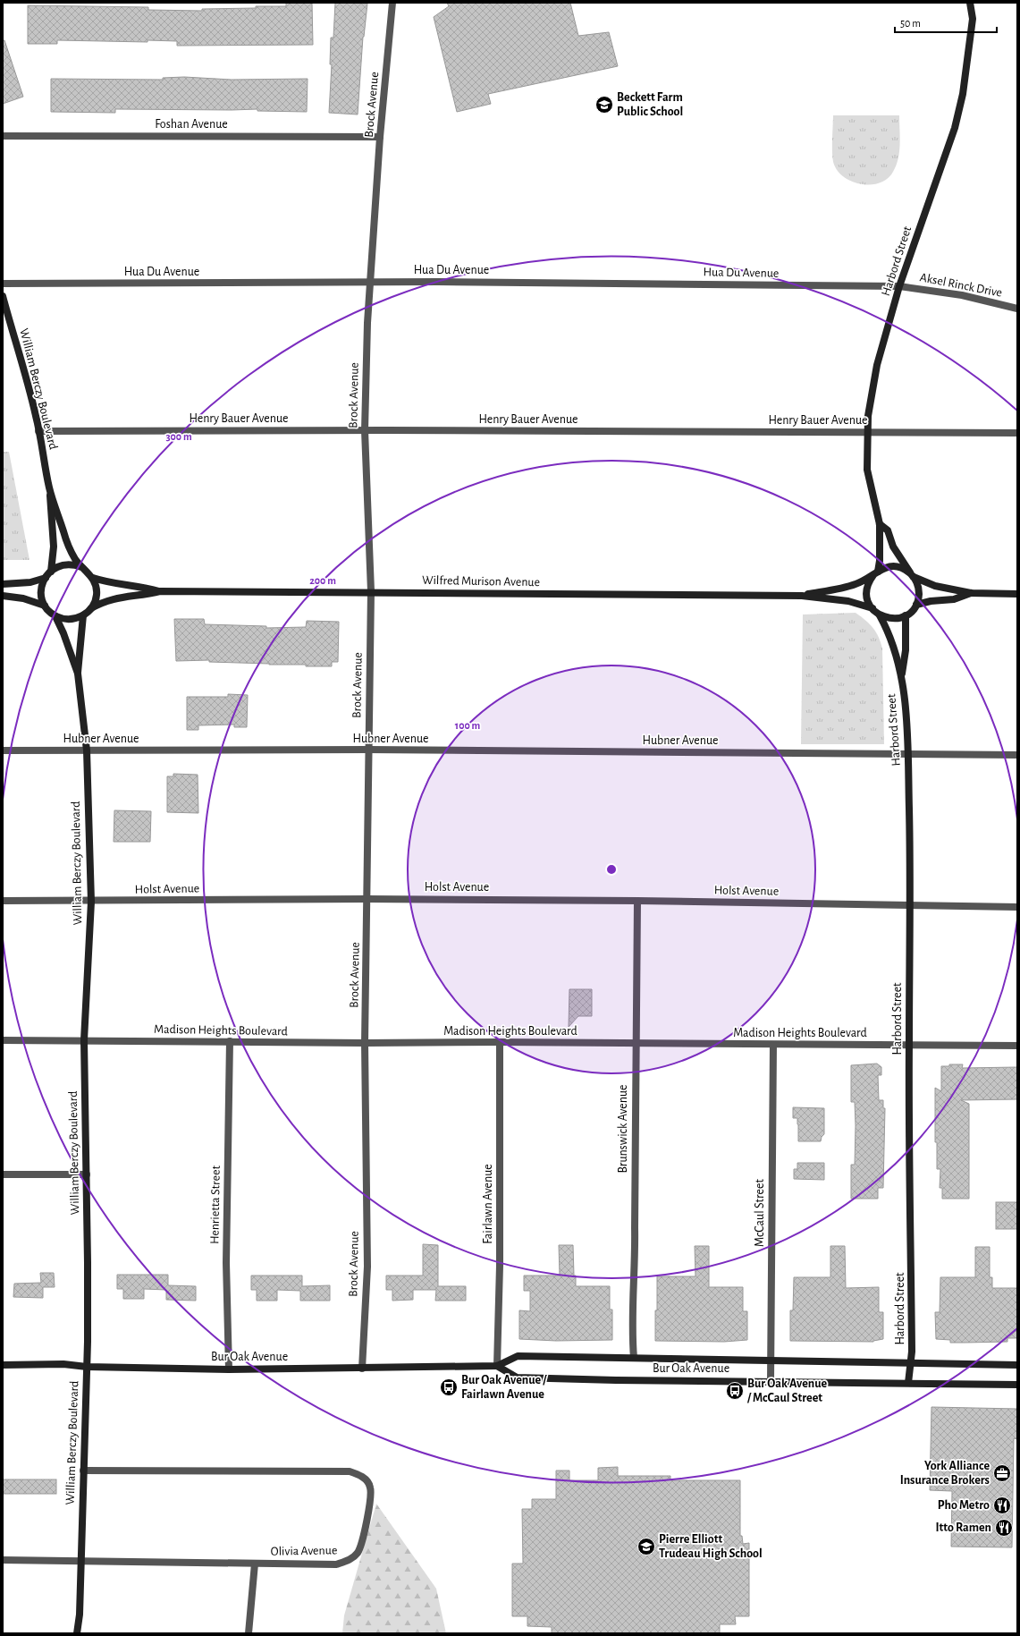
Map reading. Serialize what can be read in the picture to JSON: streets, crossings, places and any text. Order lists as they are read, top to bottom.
{
  "streets": {
    "street": [
      "Brock Avenue",
      "Foshan Avenue",
      "Harbord Street",
      "Hua Du Avenue",
      "Aksel Rinck Drive",
      "William Berczy Boulevard",
      "Henry Bauer Avenue",
      "Wilfred Murison Avenue",
      "Hubner Avenue",
      "Holst Avenue",
      "Madison Heights Boulevard",
      "Brunswick Avenue",
      "Fairlawn Avenue",
      "Henrietta Street",
      "McCaul Street",
      "Bur Oak Avenue",
      "Olivia Avenue"
    ]
  },
  "crossings": [
    ["Brock Avenue", "Foshan Avenue"],
    ["Brock Avenue", "Hua Du Avenue"],
    ["Brock Avenue", "Henry Bauer Avenue"],
    ["Brock Avenue", "Wilfred Murison Avenue"],
    ["Brock Avenue", "Hubner Avenue"],
    ["Brock Avenue", "Holst Avenue"],
    ["Brock Avenue", "Madison Heights Boulevard"],
    ["Brock Avenue", "Bur Oak Avenue"],
    ["Harbord Street", "Hua Du Avenue"],
    ["Harbord Street", "Aksel Rinck Drive"],
    ["Harbord Street", "Henry Bauer Avenue"],
    ["Harbord Street", "Wilfred Murison Avenue"],
    ["Harbord Street", "Hubner Avenue"],
    ["Harbord Street", "Holst Avenue"],
    ["Harbord Street", "Madison Heights Boulevard"],
    ["Harbord Street", "Bur Oak Avenue"],
    ["Hua Du Avenue", "Aksel Rinck Drive"],
    ["William Berczy Boulevard", "Henry Bauer Avenue"],
    ["William Berczy Boulevard", "Wilfred Murison Avenue"],
    ["William Berczy Boulevard", "Hubner Avenue"],
    ["William Berczy Boulevard", "Holst Avenue"],
    ["William Berczy Boulevard", "Madison Heights Boulevard"],
    ["William Berczy Boulevard", "Bur Oak Avenue"],
    ["William Berczy Boulevard", "Olivia Avenue"],
    ["Holst Avenue", "Brunswick Avenue"],
    ["Madison Heights Boulevard", "Brunswick Avenue"],
    ["Madison Heights Boulevard", "Fairlawn Avenue"],
    ["Madison Heights Boulevard", "Henrietta Street"],
    ["Madison Heights Boulevard", "McCaul Street"],
    ["Brunswick Avenue", "Bur Oak Avenue"],
    ["Fairlawn Avenue", "Bur Oak Avenue"],
    ["Henrietta Street", "Bur Oak Avenue"],
    ["McCaul Street", "Bur Oak Avenue"]
  ],
  "places": {
    "school or university": ["Beckett Farm Public School", "Pierre Elliott Trudeau High School"],
    "bus stop": ["Bur Oak Avenue / Fairlawn Avenue", "Bur Oak Avenue / McCaul Street"],
    "office": ["York Alliance Insurance Brokers"],
    "restaurant": ["Pho Metro", "Itto Ramen"]
  },
  "scale_bar": "50 m",
  "rings": ["300 m", "200 m", "100 m"]
}
